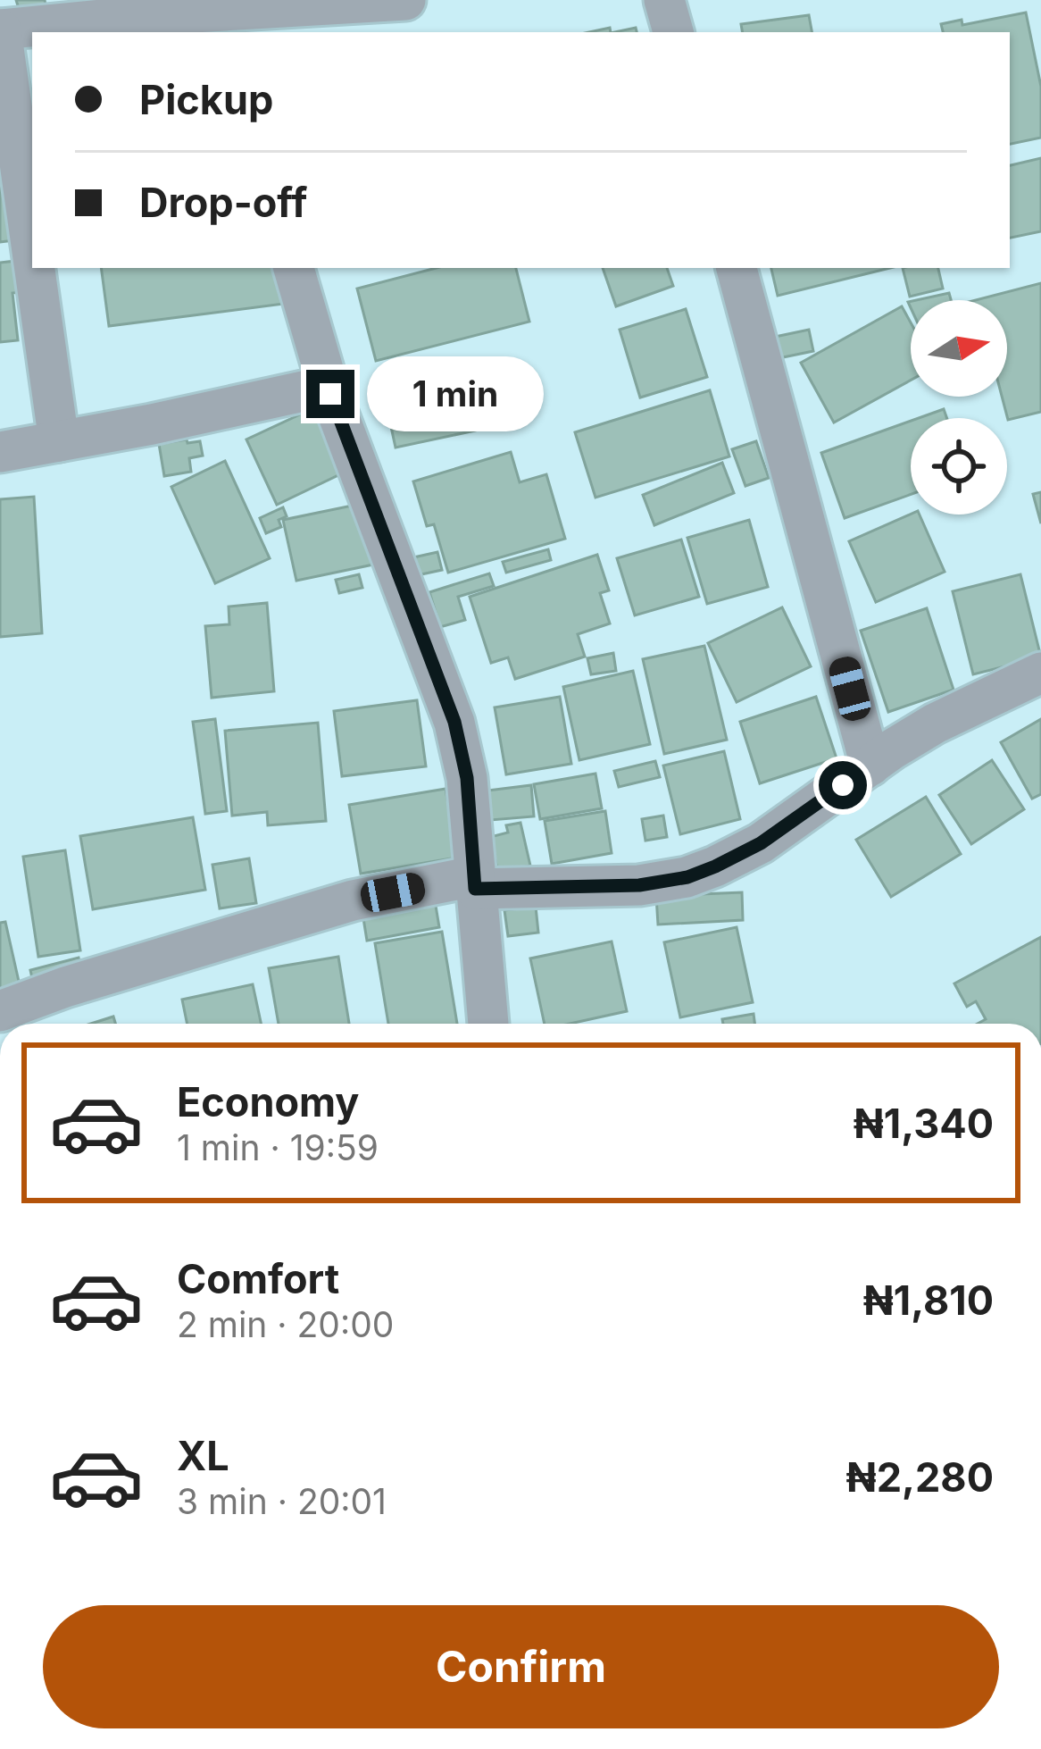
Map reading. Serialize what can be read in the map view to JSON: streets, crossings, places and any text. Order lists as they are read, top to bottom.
{
  "north": "right",
  "page": {
    "banner": ["Pickup", "Drop-off"],
    "bubble": "1 min",
    "list": [
      {
        "name": "Economy",
        "note": "1 min · 19:59",
        "value": "₦1,340"
      },
      {
        "name": "Comfort",
        "note": "2 min · 20:00",
        "value": "₦1,810"
      },
      {
        "name": "XL",
        "note": "3 min · 20:01",
        "value": "₦2,280"
      }
    ],
    "buttons": "Confirm"
  }
}
